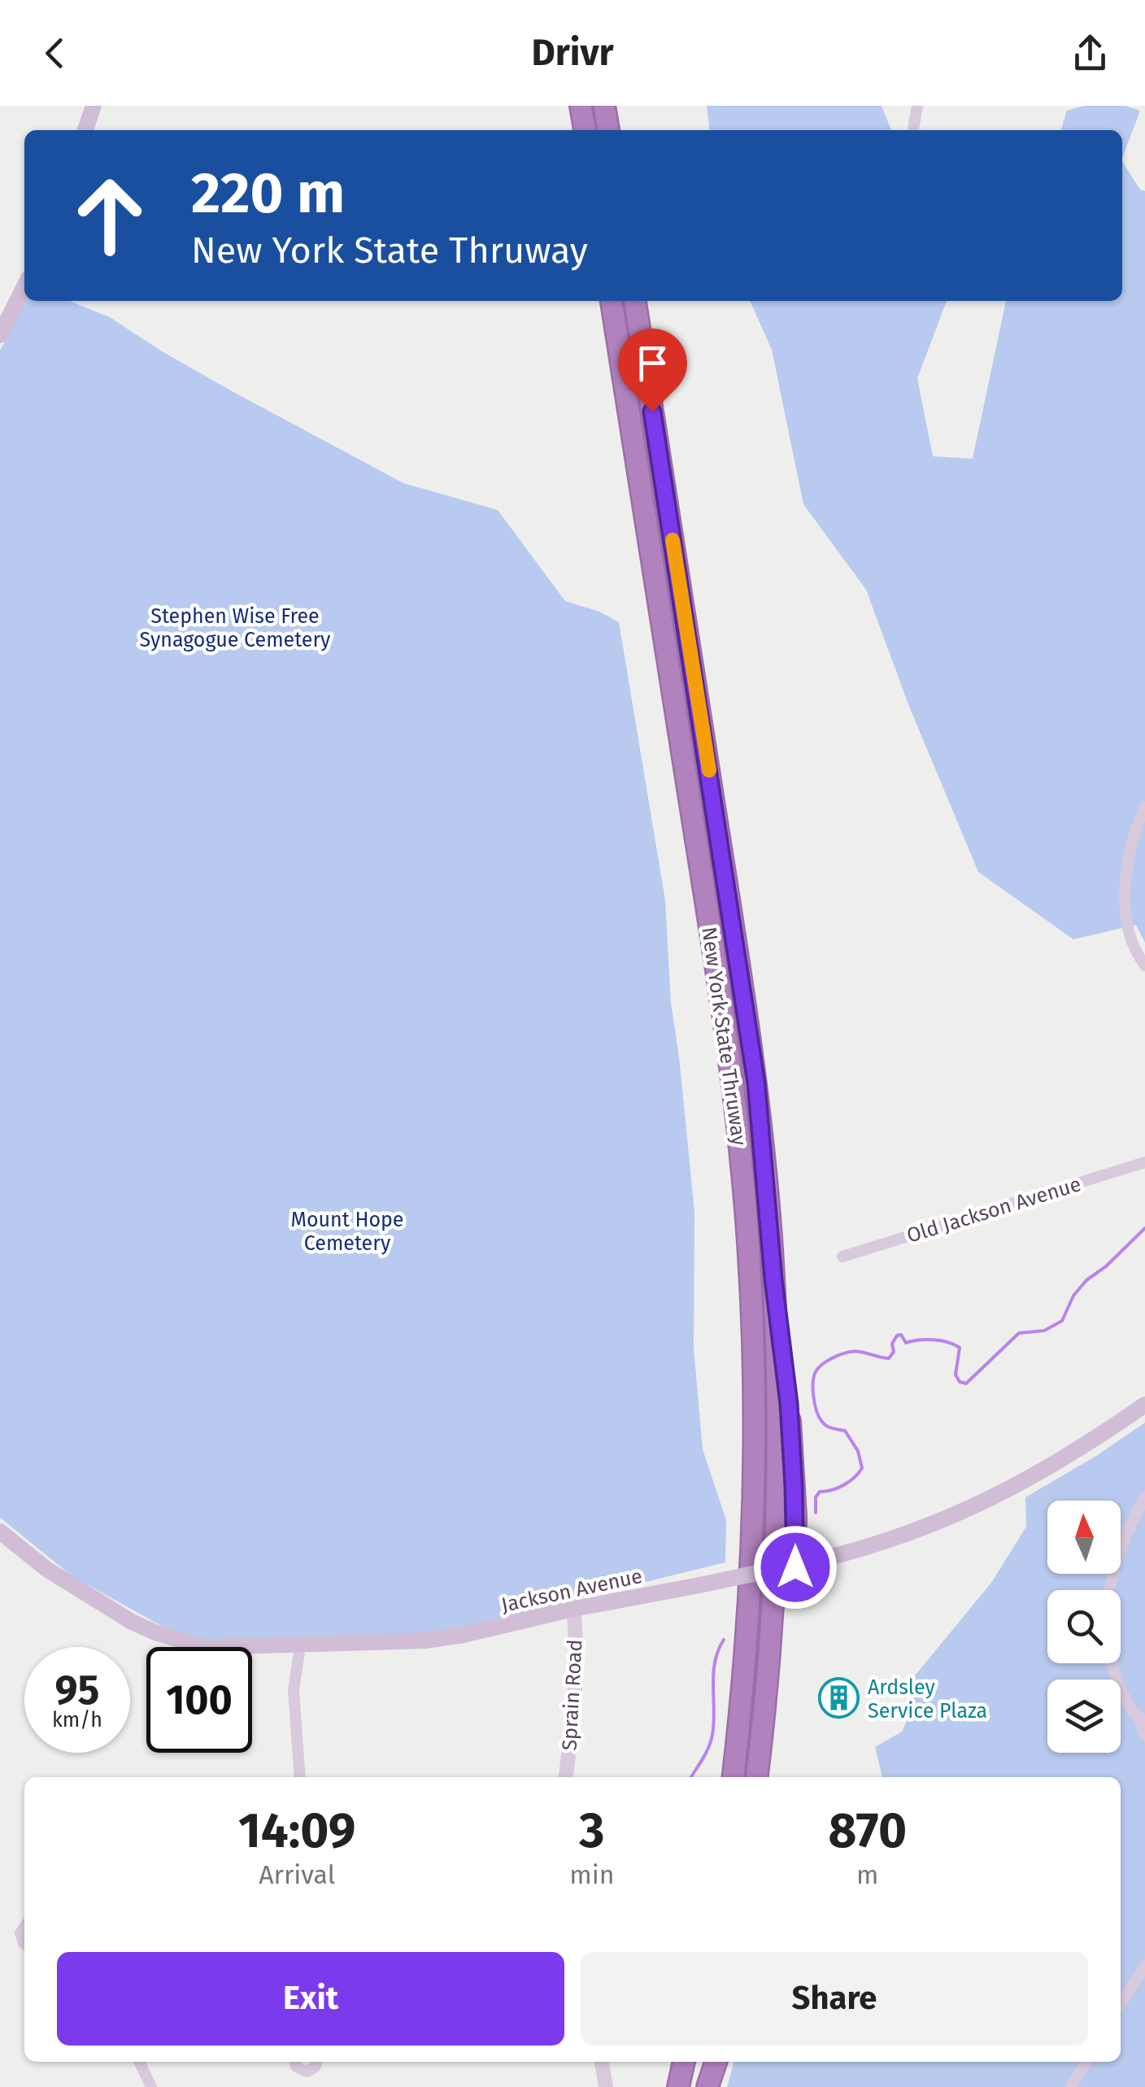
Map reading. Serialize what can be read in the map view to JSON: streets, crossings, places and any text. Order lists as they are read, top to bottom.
{
  "streets": {
    "highway": ["New York State Thruway"],
    "main road": ["Jackson Avenue"],
    "street": ["Old Jackson Avenue", "Sprain Road"]
  },
  "crossings": [
    ["Jackson Avenue", "Sprain Road"]
  ],
  "parks": ["Stephen Wise Free Synagogue Cemetery", "Mount Hope Cemetery"],
  "places": {
    "building": ["Ardsley Service Plaza"]
  },
  "north": "top",
  "page": {
    "header": "Drivr",
    "turn": ["220 m", "New York State Thruway"],
    "speed": "95 km/h",
    "limit": "100",
    "eta": [
      "14:09",
      "Arrival",
      "3",
      "min",
      "870",
      "m"
    ],
    "buttons": ["Exit", "Share"]
  }
}
